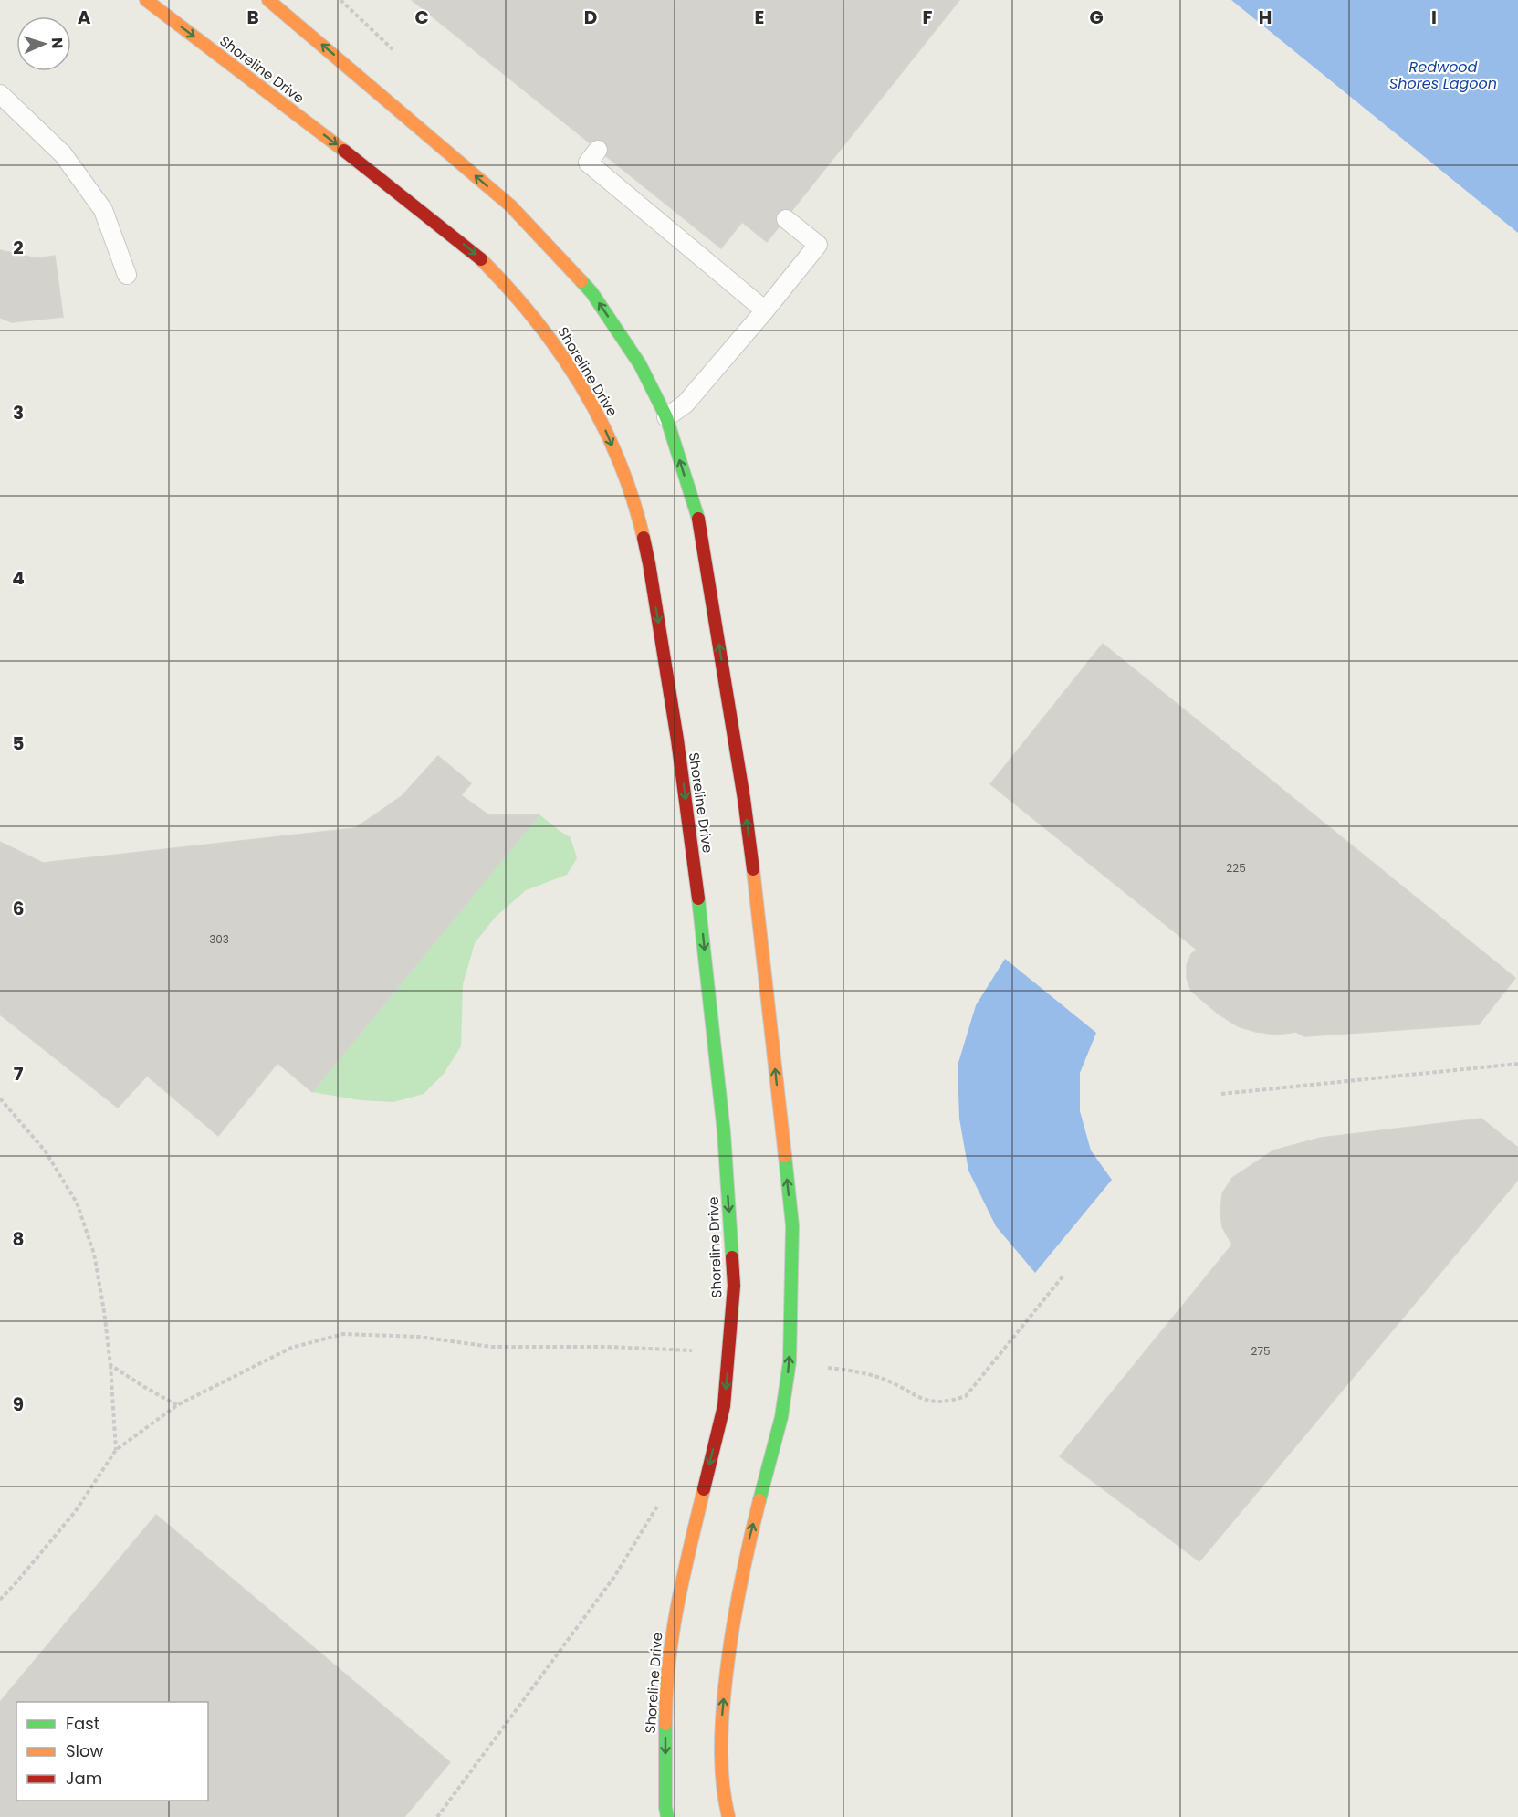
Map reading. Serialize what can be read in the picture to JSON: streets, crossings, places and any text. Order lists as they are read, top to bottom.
{
  "streets": {
    "street": ["Shoreline Drive"]
  },
  "water": ["Redwood Shores Lagoon"],
  "house_numbers": ["225", "303", "275"],
  "legend": ["Fast", "Slow", "Jam"],
  "north": "right",
  "grid": {
    "columns": [
      "A",
      "B",
      "C",
      "D",
      "E",
      "F",
      "G",
      "H",
      "I"
    ],
    "rows": [
      "2",
      "3",
      "4",
      "5",
      "6",
      "7",
      "8",
      "9"
    ]
  }
}
